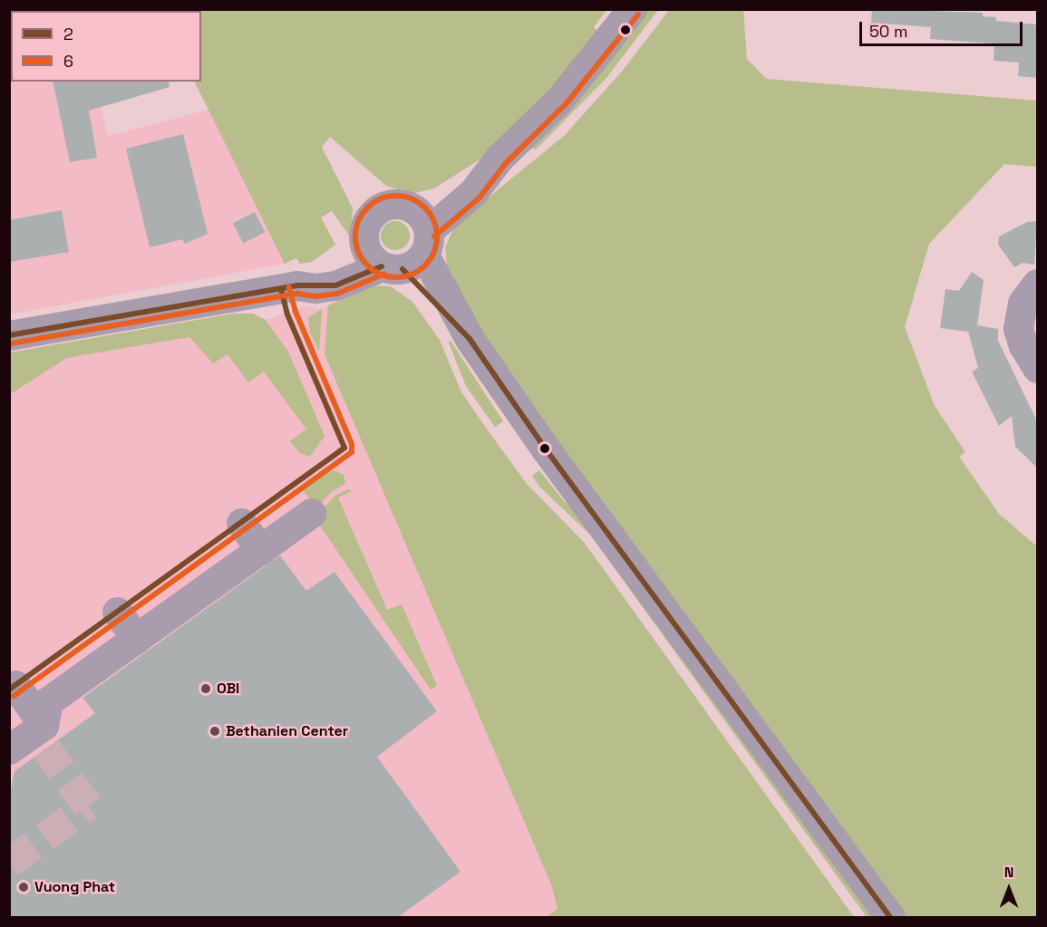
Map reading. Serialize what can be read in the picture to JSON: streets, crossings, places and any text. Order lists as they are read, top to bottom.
{
  "places": ["OBI", "Bethanien Center", "Vuong Phat"],
  "lines": ["transit line 6", "transit line 2"],
  "legend": ["2", "6"],
  "scale_bar": "50 m",
  "north": "top"
}
